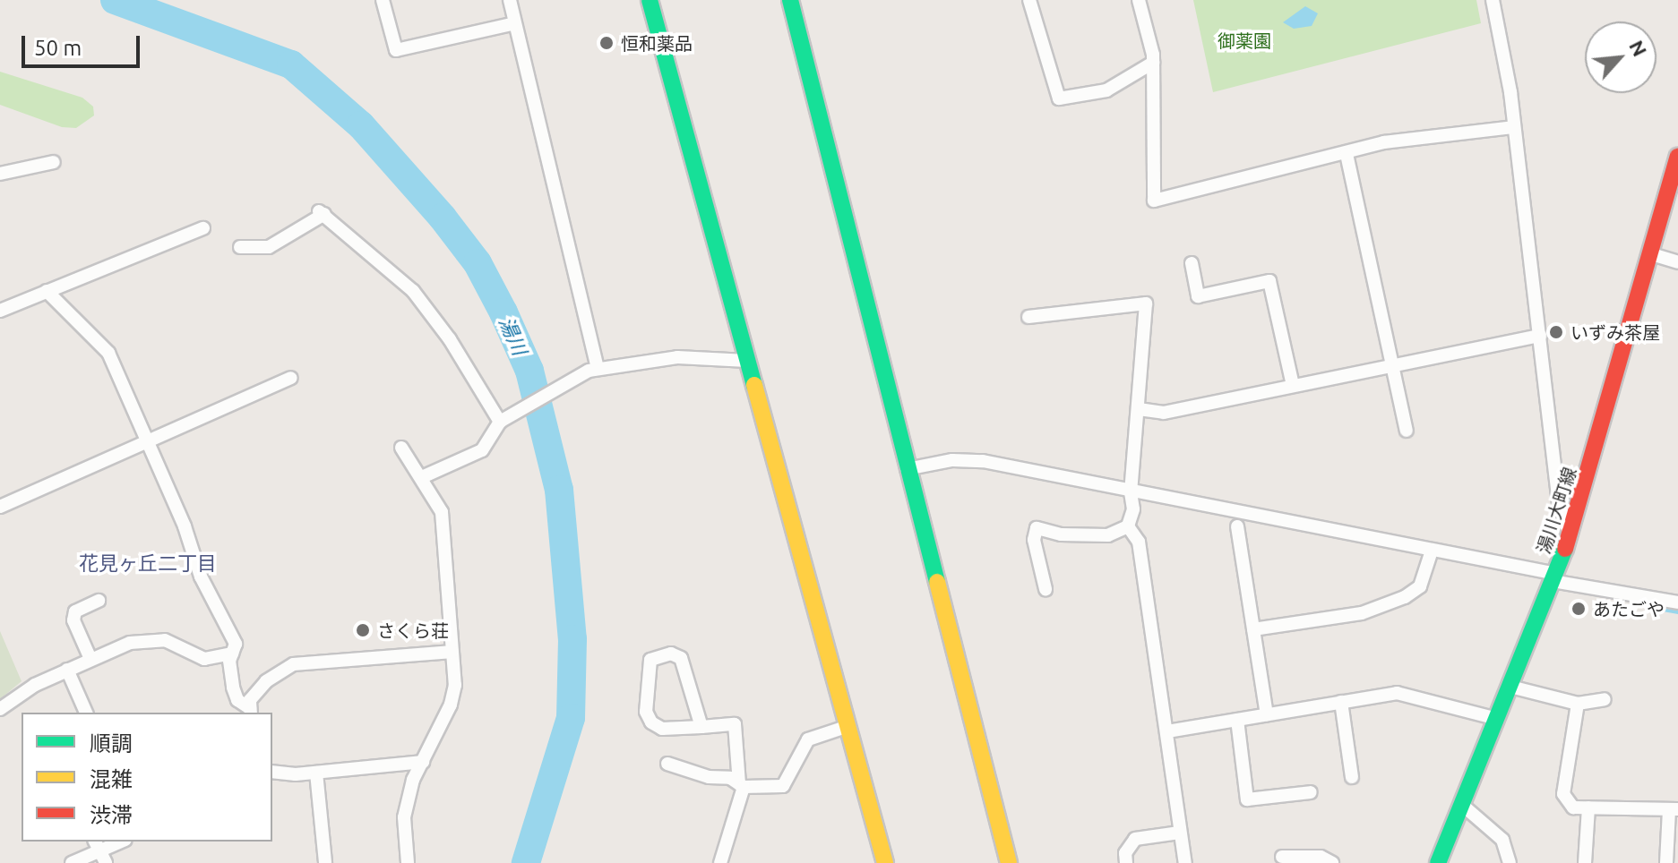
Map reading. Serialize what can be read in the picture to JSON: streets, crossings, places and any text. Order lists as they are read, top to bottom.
{
  "streets": {
    "street": ["湯川大町線"]
  },
  "districts": ["花見ヶ丘二丁目"],
  "water": ["湯川"],
  "parks": ["御薬園"],
  "places": [
    "恒和薬品",
    "いずみ茶屋",
    "あたごや",
    "さくら荘"
  ],
  "legend": ["順調", "混雑", "渋滞"],
  "scale_bar": "50 m",
  "north": "top right"
}
